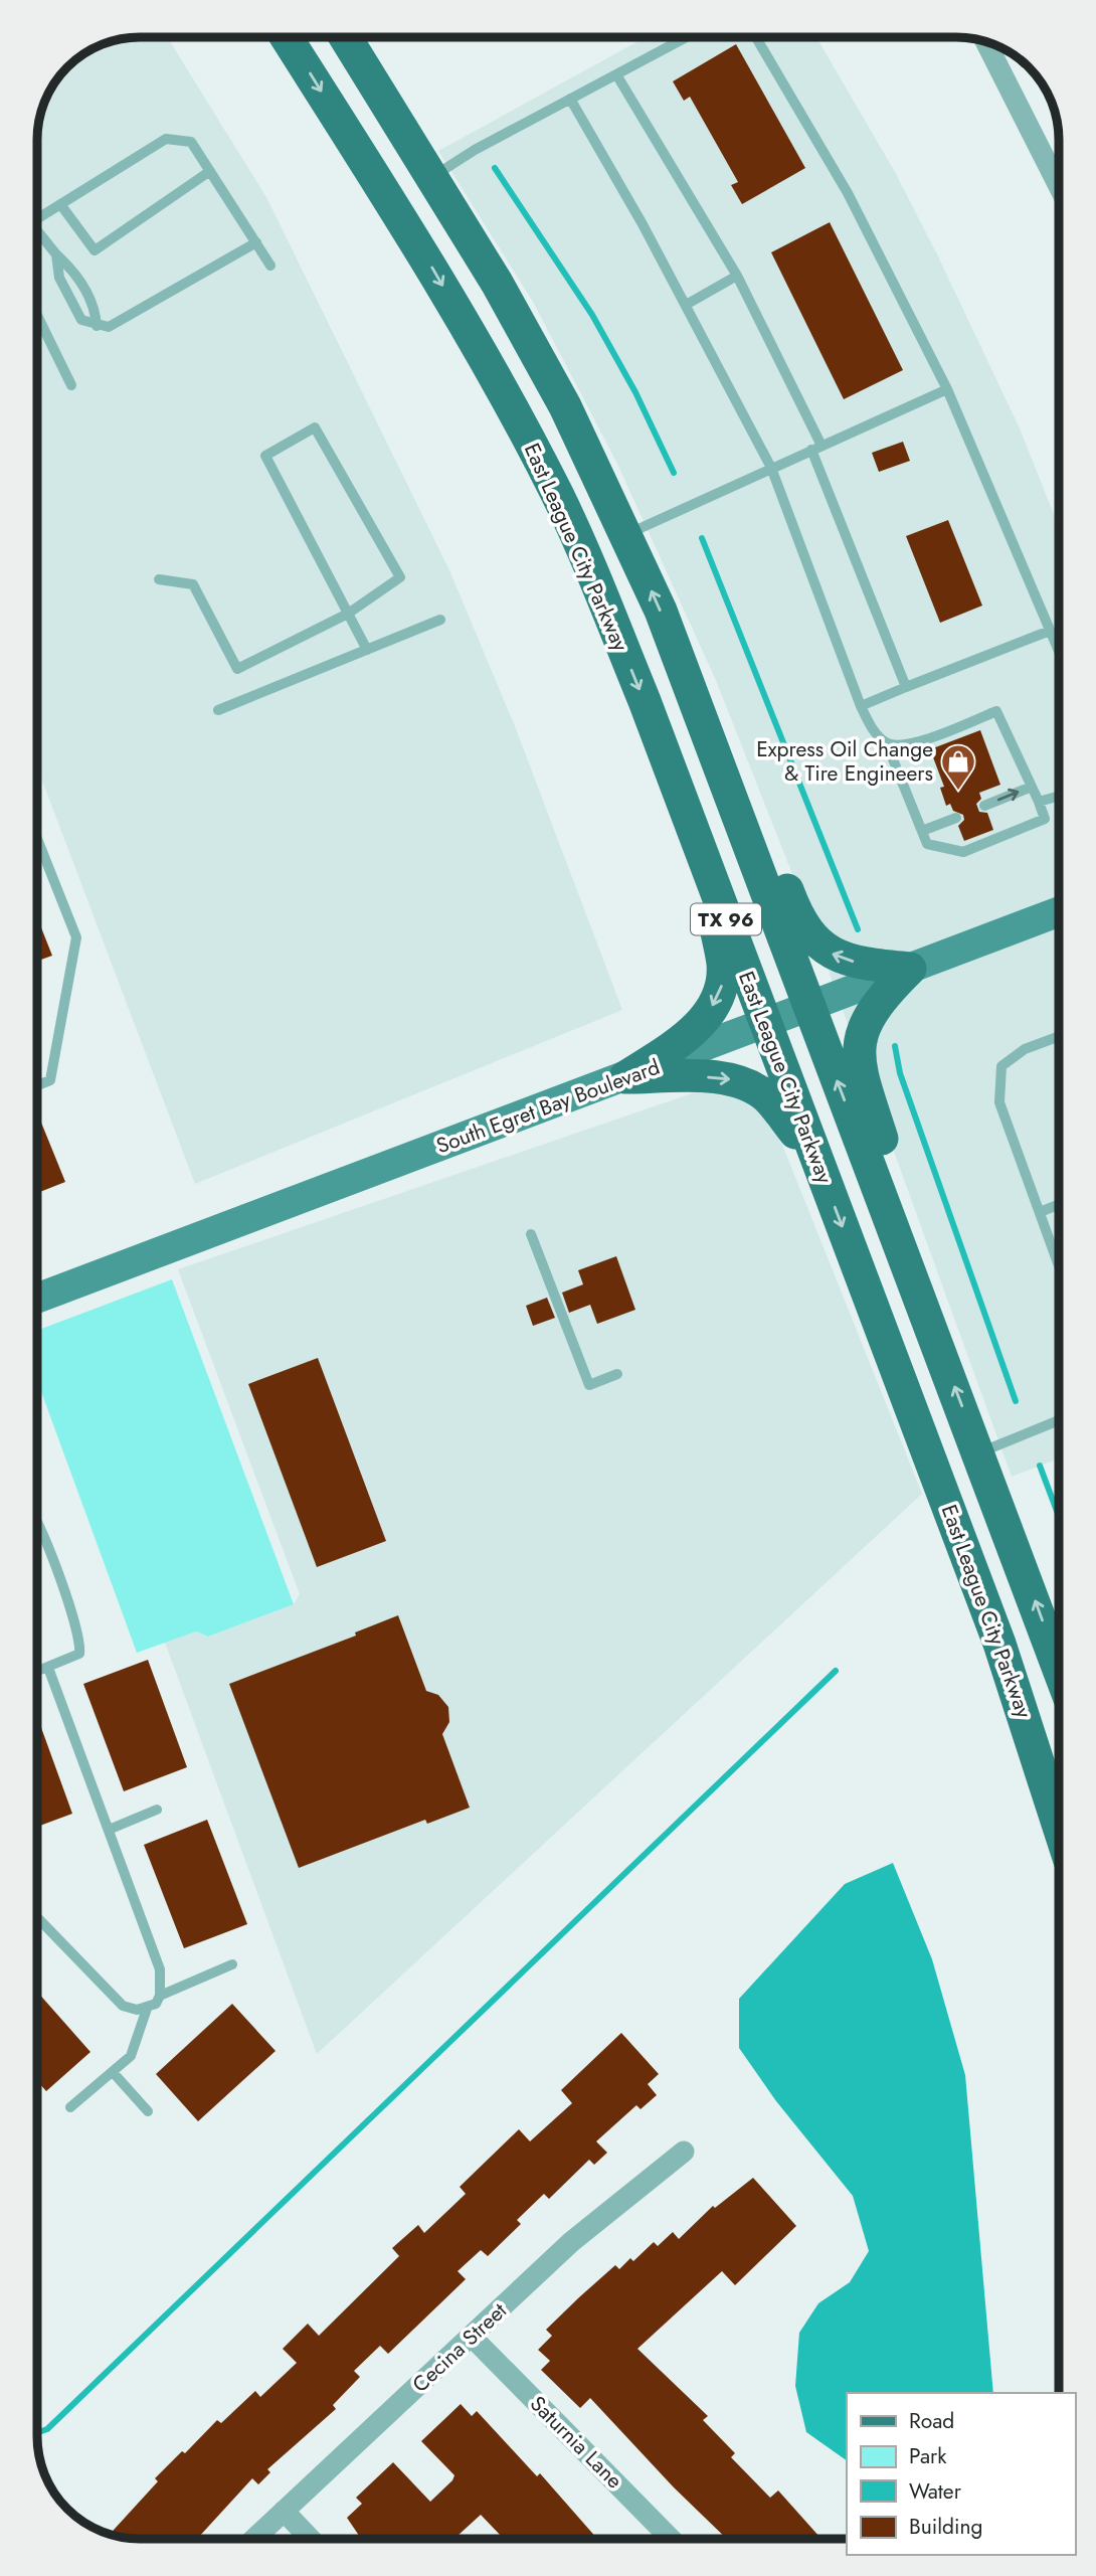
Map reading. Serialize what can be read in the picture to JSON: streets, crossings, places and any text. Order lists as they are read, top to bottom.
{
  "streets": {
    "main road": ["East League City Parkway", "TX 96", "South Egret Bay Boulevard"],
    "street": ["Cecina Street", "Saturnia Lane"]
  },
  "crossings": [
    ["East League City Parkway", "South Egret Bay Boulevard"],
    ["TX 96", "South Egret Bay Boulevard"],
    ["Cecina Street", "Saturnia Lane"]
  ],
  "places": {
    "shop": ["Express Oil Change & Tire Engineers"]
  },
  "legend": [
    "Road",
    "Park",
    "Water",
    "Building"
  ]
}
